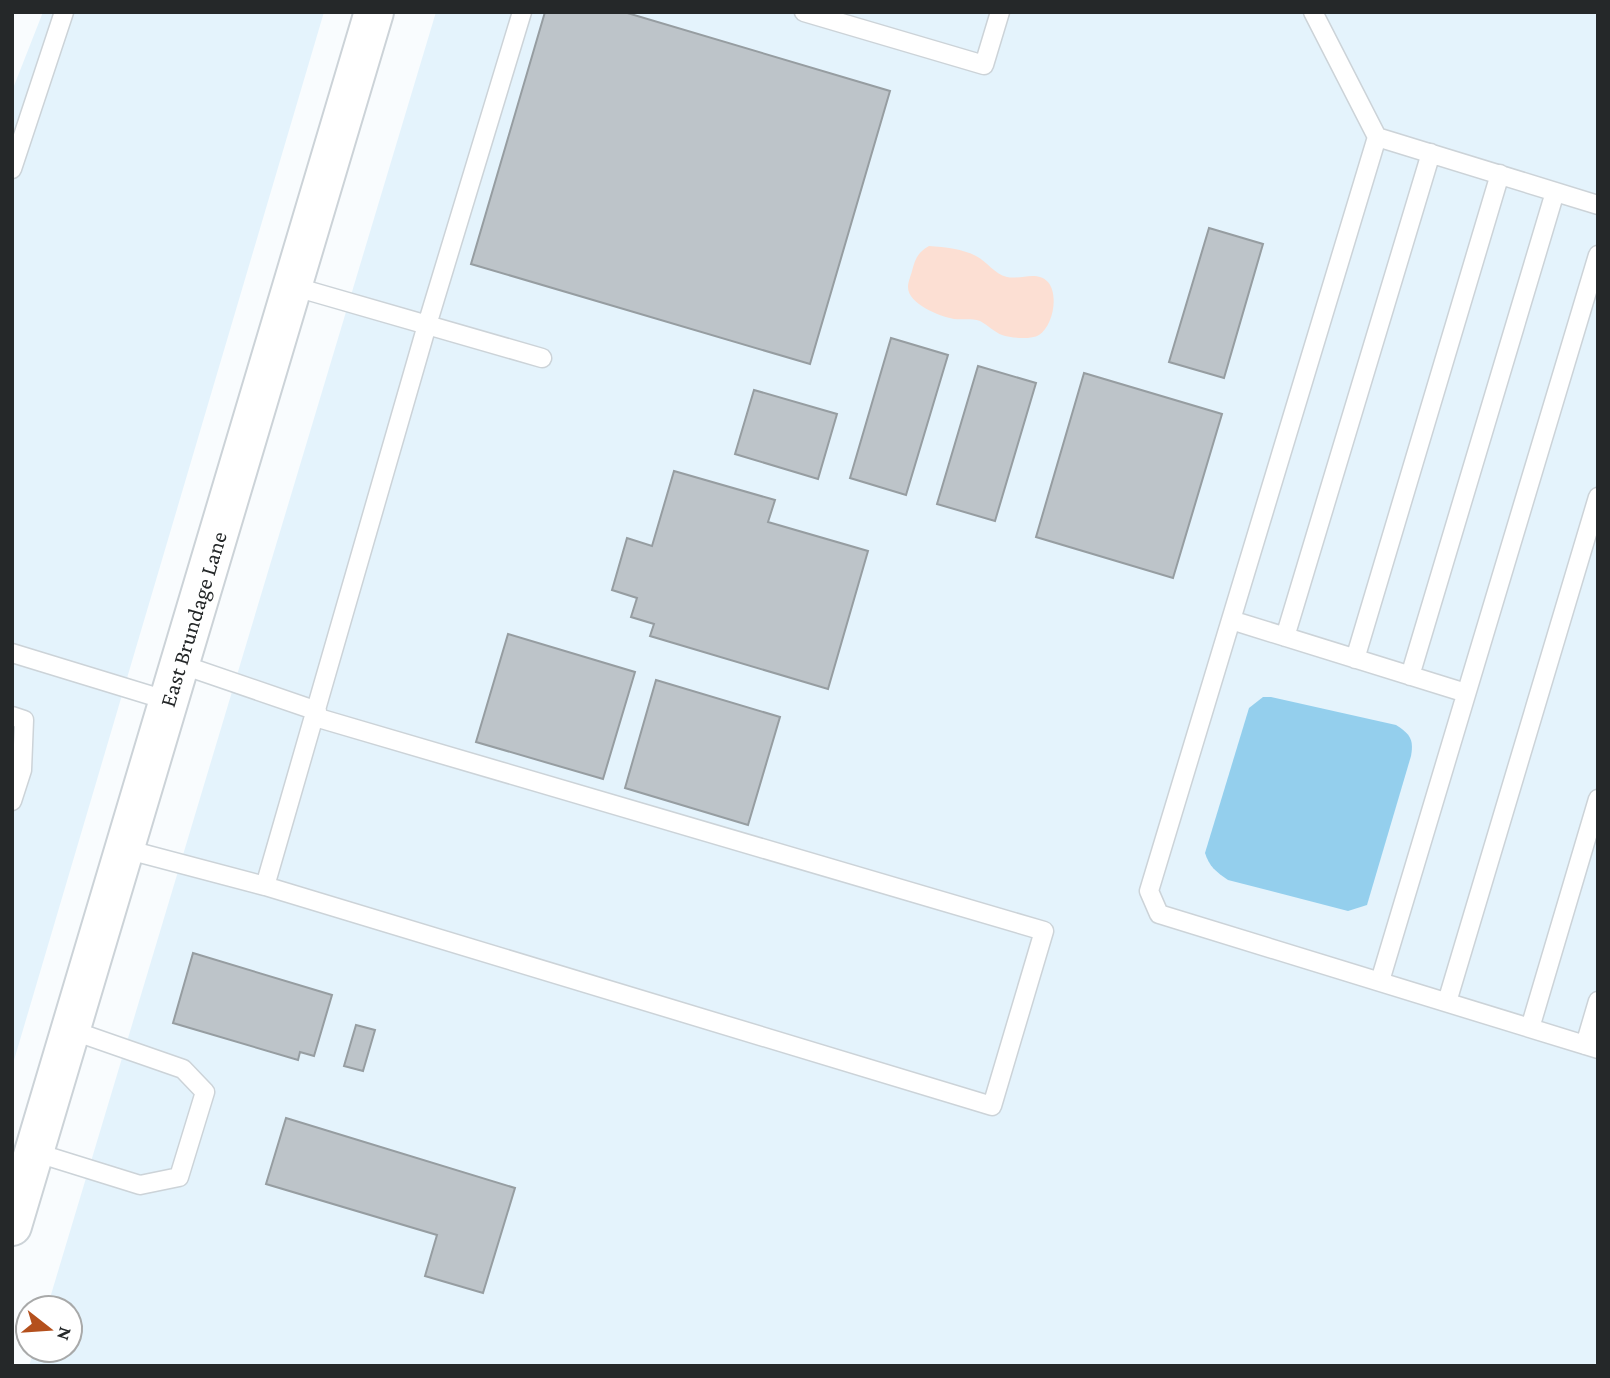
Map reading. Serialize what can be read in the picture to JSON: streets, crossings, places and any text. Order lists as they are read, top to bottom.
{
  "streets": {
    "main road": ["East Brundage Lane"]
  },
  "north": "right"
}
